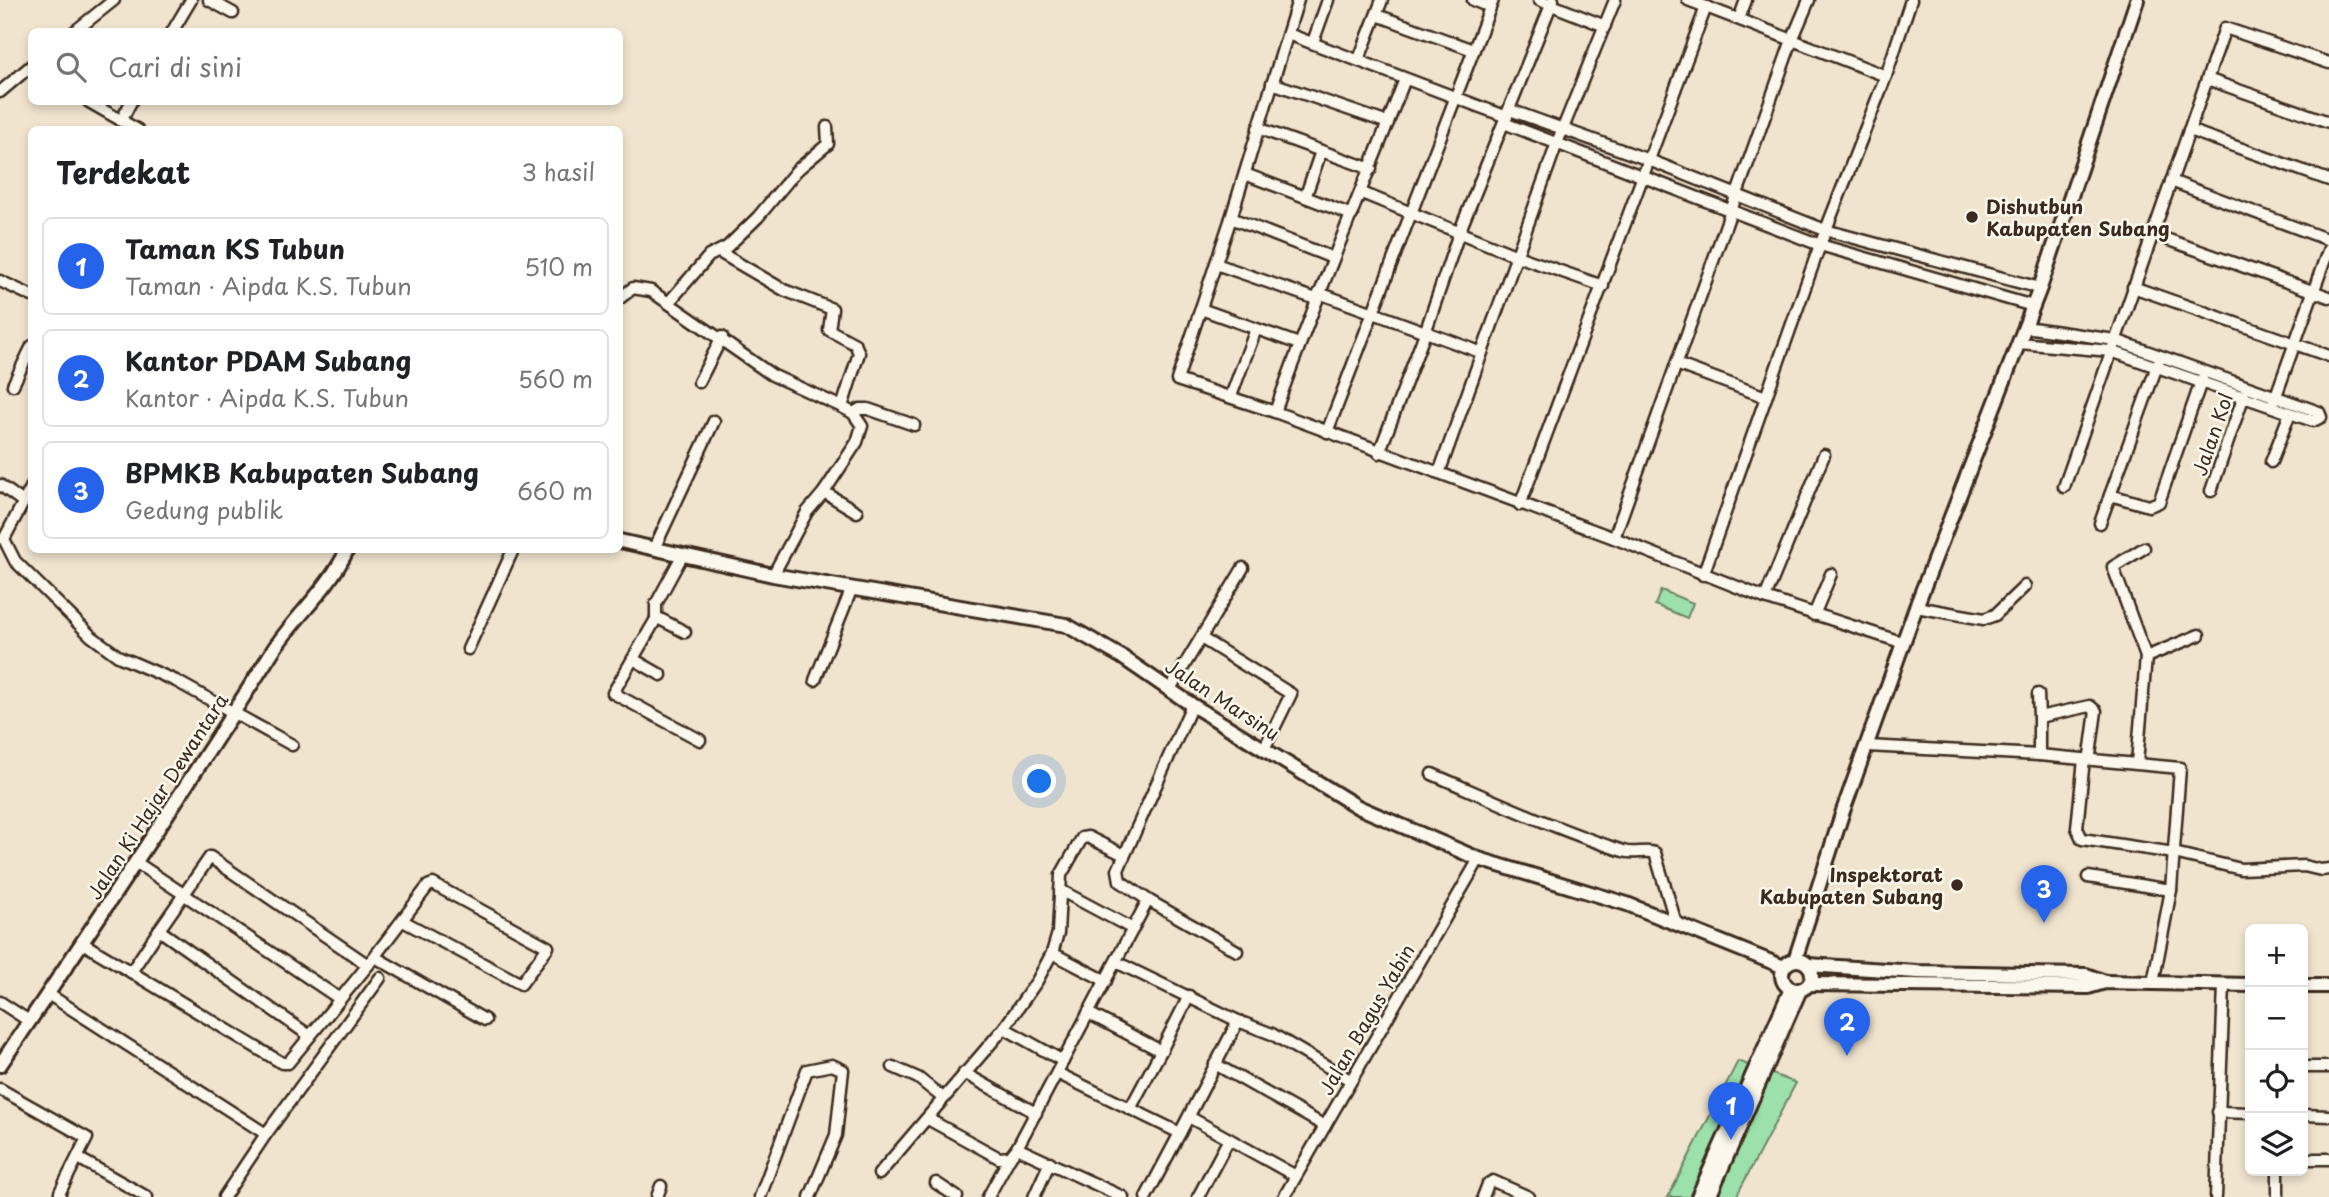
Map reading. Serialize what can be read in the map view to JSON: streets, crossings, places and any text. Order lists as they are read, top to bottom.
{
  "streets": {
    "street": [
      "Jalan Kol",
      "Jalan Marsinu",
      "Jalan Ki Hajar Dewantara",
      "Jalan Bagus Yabin"
    ]
  },
  "crossings": [
    ["Jalan Marsinu", "Jalan Bagus Yabin"]
  ],
  "places": ["Dishutbun Kabupaten Subang", "Inspektorat Kabupaten Subang"],
  "page": {
    "search": "Cari di sini",
    "heading": ["Terdekat", "3 hasil"],
    "list": [
      {
        "mark": "1",
        "name": "Taman KS Tubun",
        "note": "Taman · Aipda K.S. Tubun",
        "value": "510 m"
      },
      {
        "mark": "2",
        "name": "Kantor PDAM Subang",
        "note": "Kantor · Aipda K.S. Tubun",
        "value": "560 m"
      },
      {
        "mark": "3",
        "name": "BPMKB Kabupaten Subang",
        "note": "Gedung publik",
        "value": "660 m"
      }
    ],
    "pins": ["3", "2", "1"],
    "map_buttons": ["+", "−"]
  }
}
